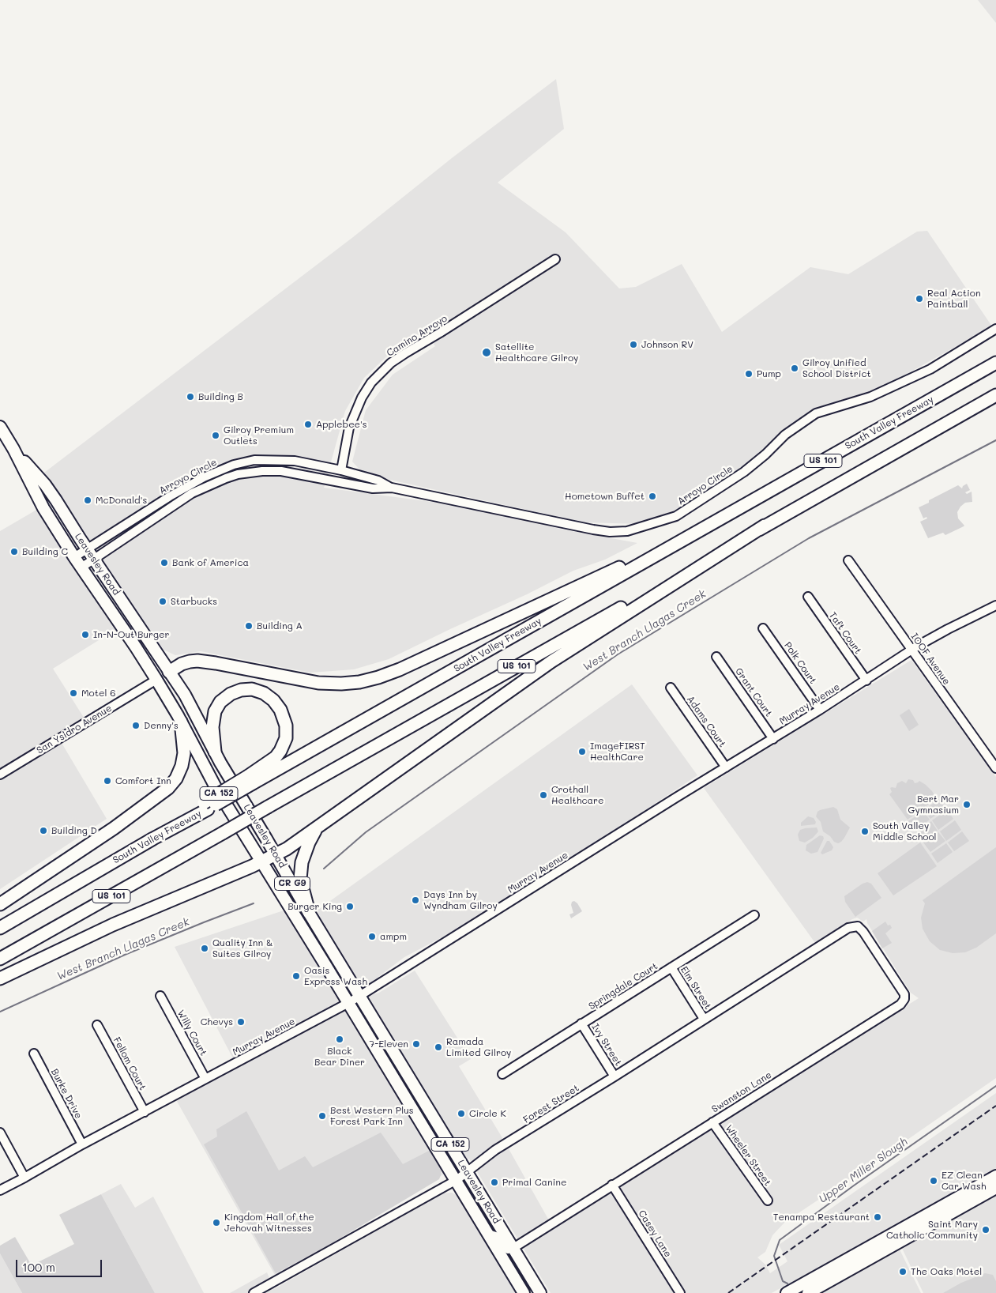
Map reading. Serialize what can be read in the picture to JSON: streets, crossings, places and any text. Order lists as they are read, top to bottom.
{
  "streets": {
    "highway": ["South Valley Freeway", "US 101", "CA 152"],
    "main road": ["Leavesley Road", "San Ysidro Avenue", "CR G9"],
    "street": [
      "Camino Arroyo",
      "Arroyo Circle",
      "Taft Court",
      "IOOF Avenue",
      "Polk Court",
      "Grant Court",
      "Murray Avenue",
      "Adams Court",
      "Springdale Court",
      "Elm Street",
      "Willy Court",
      "Ivy Street",
      "Fellom Court",
      "Swanston Lane",
      "Burke Drive",
      "Forest Street",
      "Wheeler Street",
      "Casey Lane"
    ]
  },
  "crossings": [
    ["Camino Arroyo", "Arroyo Circle"],
    ["US 101", "CA 152"],
    ["Arroyo Circle", "Leavesley Road"],
    ["Leavesley Road", "Murray Avenue"],
    ["Leavesley Road", "San Ysidro Avenue"],
    ["Leavesley Road", "CA 152"],
    ["Leavesley Road", "Swanston Lane"],
    ["Leavesley Road", "Forest Street"],
    ["Taft Court", "Murray Avenue"],
    ["IOOF Avenue", "Murray Avenue"],
    ["Polk Court", "Murray Avenue"],
    ["Grant Court", "Murray Avenue"],
    ["Murray Avenue", "Adams Court"],
    ["Murray Avenue", "Willy Court"],
    ["Murray Avenue", "Fellom Court"],
    ["Murray Avenue", "Burke Drive"],
    ["Springdale Court", "Elm Street"],
    ["Springdale Court", "Ivy Street"],
    ["Elm Street", "Forest Street"],
    ["Ivy Street", "Forest Street"],
    ["Swanston Lane", "Forest Street"],
    ["Swanston Lane", "Wheeler Street"],
    ["Swanston Lane", "Casey Lane"]
  ],
  "water": ["West Branch Llagas Creek", "Upper Miller Slough"],
  "places": [
    "Real Action Paintball",
    "Johnson RV",
    "Satellite Healthcare Gilroy",
    "Gilroy Unified School District",
    "Pump",
    "Building B",
    "Applebee's",
    "Gilroy Premium Outlets",
    "Hometown Buffet",
    "McDonald's",
    "Building C",
    "Bank of America",
    "Starbucks",
    "Building A",
    "In-N-Out Burger",
    "Motel 6",
    "Denny's",
    "ImageFIRST HealthCare",
    "Comfort Inn",
    "Crothall Healthcare",
    "Bert Mar Gymnasium",
    "Building D",
    "South Valley Middle School",
    "Days Inn by Wyndham Gilroy",
    "Burger King",
    "ampm",
    "Quality Inn & Suites Gilroy",
    "Oasis Express Wash",
    "Chevys",
    "Black Bear Diner",
    "7-Eleven",
    "Ramada Limited Gilroy",
    "Circle K",
    "Best Western Plus Forest Park Inn",
    "EZ Clean Car Wash",
    "Primal Canine",
    "Tenampa Restaurant",
    "Kingdom Hall of the Jehovah Witnesses",
    "Saint Mary Catholic Community",
    "The Oaks Motel"
  ],
  "scale_bar": "100 m"
}
